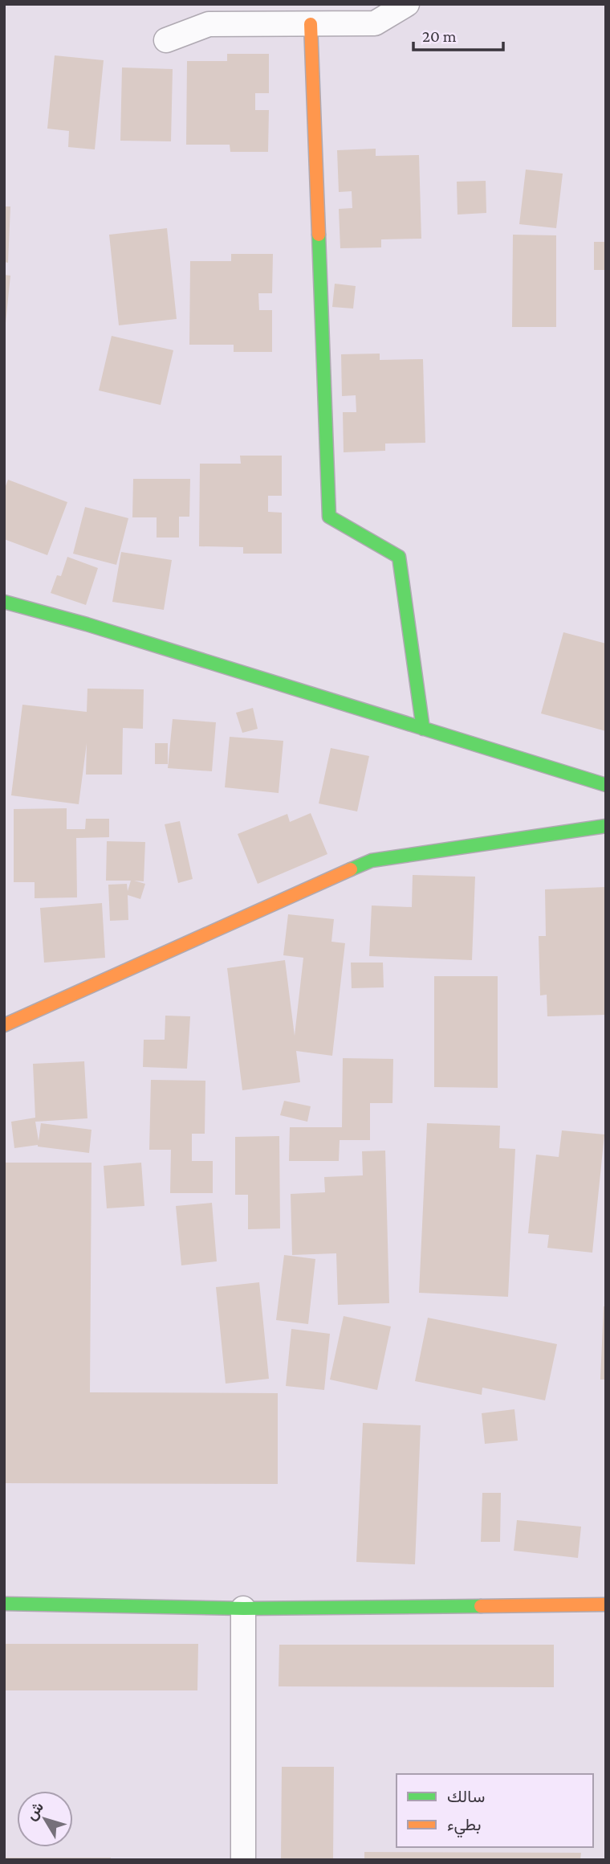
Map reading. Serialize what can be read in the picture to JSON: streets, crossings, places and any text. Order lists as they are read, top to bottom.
{
  "legend": ["سالك", "بطيء"],
  "scale_bar": "20 m",
  "north": "top left"
}
